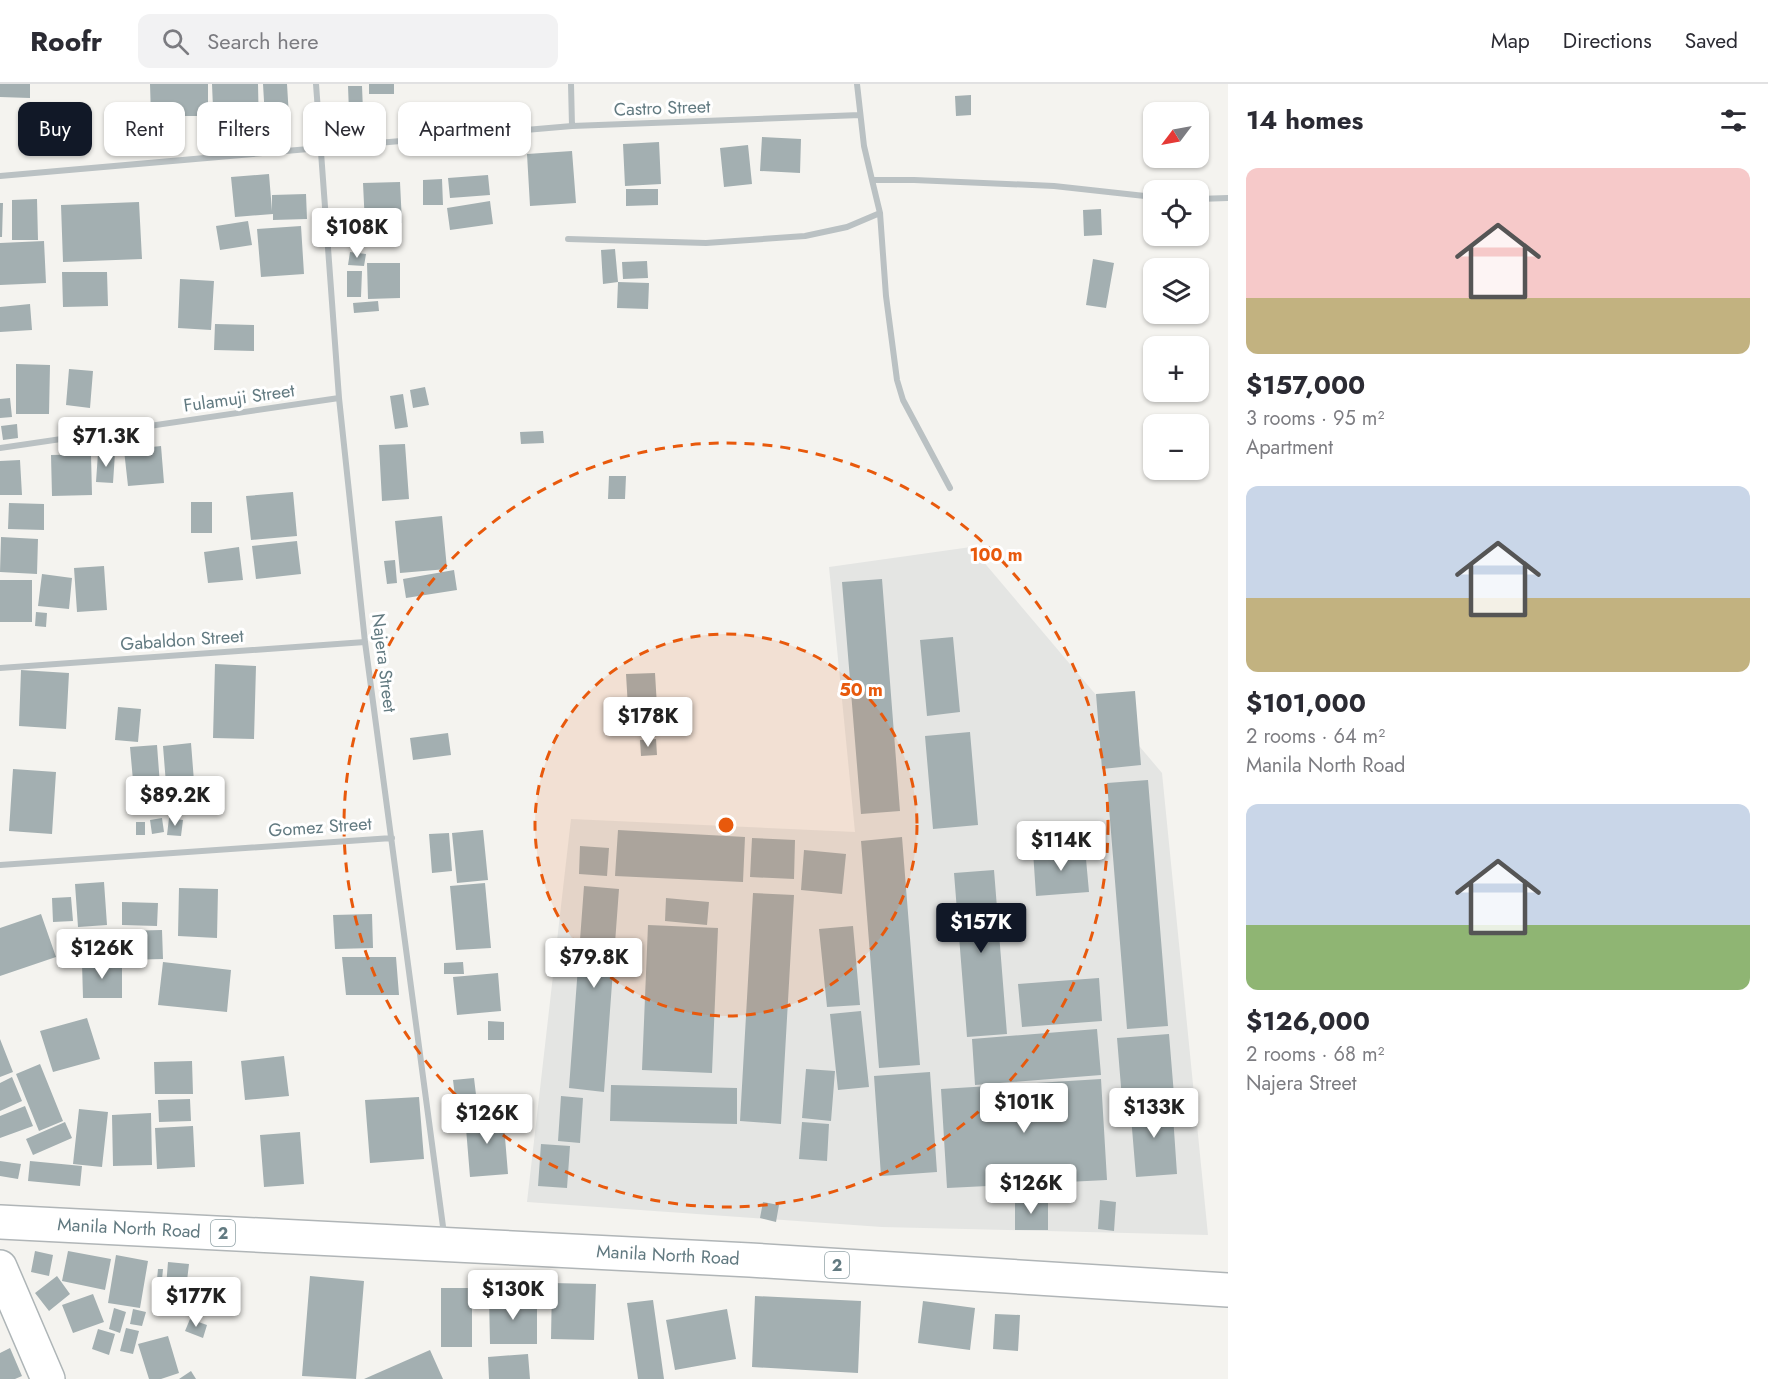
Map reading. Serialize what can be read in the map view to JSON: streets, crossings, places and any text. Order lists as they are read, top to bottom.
{
  "streets": {
    "main road": ["Manila North Road", "2"],
    "street": [
      "Castro Street",
      "Fulamuji Street",
      "Gabaldon Street",
      "Najera Street",
      "Gomez Street"
    ]
  },
  "crossings": [
    ["Fulamuji Street", "Najera Street"],
    ["Gabaldon Street", "Najera Street"],
    ["Najera Street", "Gomez Street"],
    ["Najera Street", "Manila North Road"]
  ],
  "north": "bottom left",
  "page": {
    "header": "Roofr",
    "search": "Search here",
    "nav": ["Map", "Directions", "Saved"],
    "heading": "14 homes",
    "map_buttons": ["+", "−"],
    "chip": [
      "Buy",
      "Rent",
      "Filters",
      "New",
      "Apartment"
    ],
    "list": [
      {
        "name": "$157,000",
        "note": "3 rooms · 95 m² · Apartment"
      },
      {
        "name": "$101,000",
        "note": "2 rooms · 64 m² · Manila North Road"
      },
      {
        "name": "$126,000",
        "note": "2 rooms · 68 m² · Najera Street"
      }
    ],
    "price": [
      "$108K",
      "$71.3K",
      "$178K",
      "$89.2K",
      "$114K",
      "$157K",
      "$126K",
      "$79.8K",
      "$101K",
      "$133K",
      "$126K",
      "$126K",
      "$130K",
      "$177K"
    ]
  },
  "rings": ["100 m", "50 m"]
}
